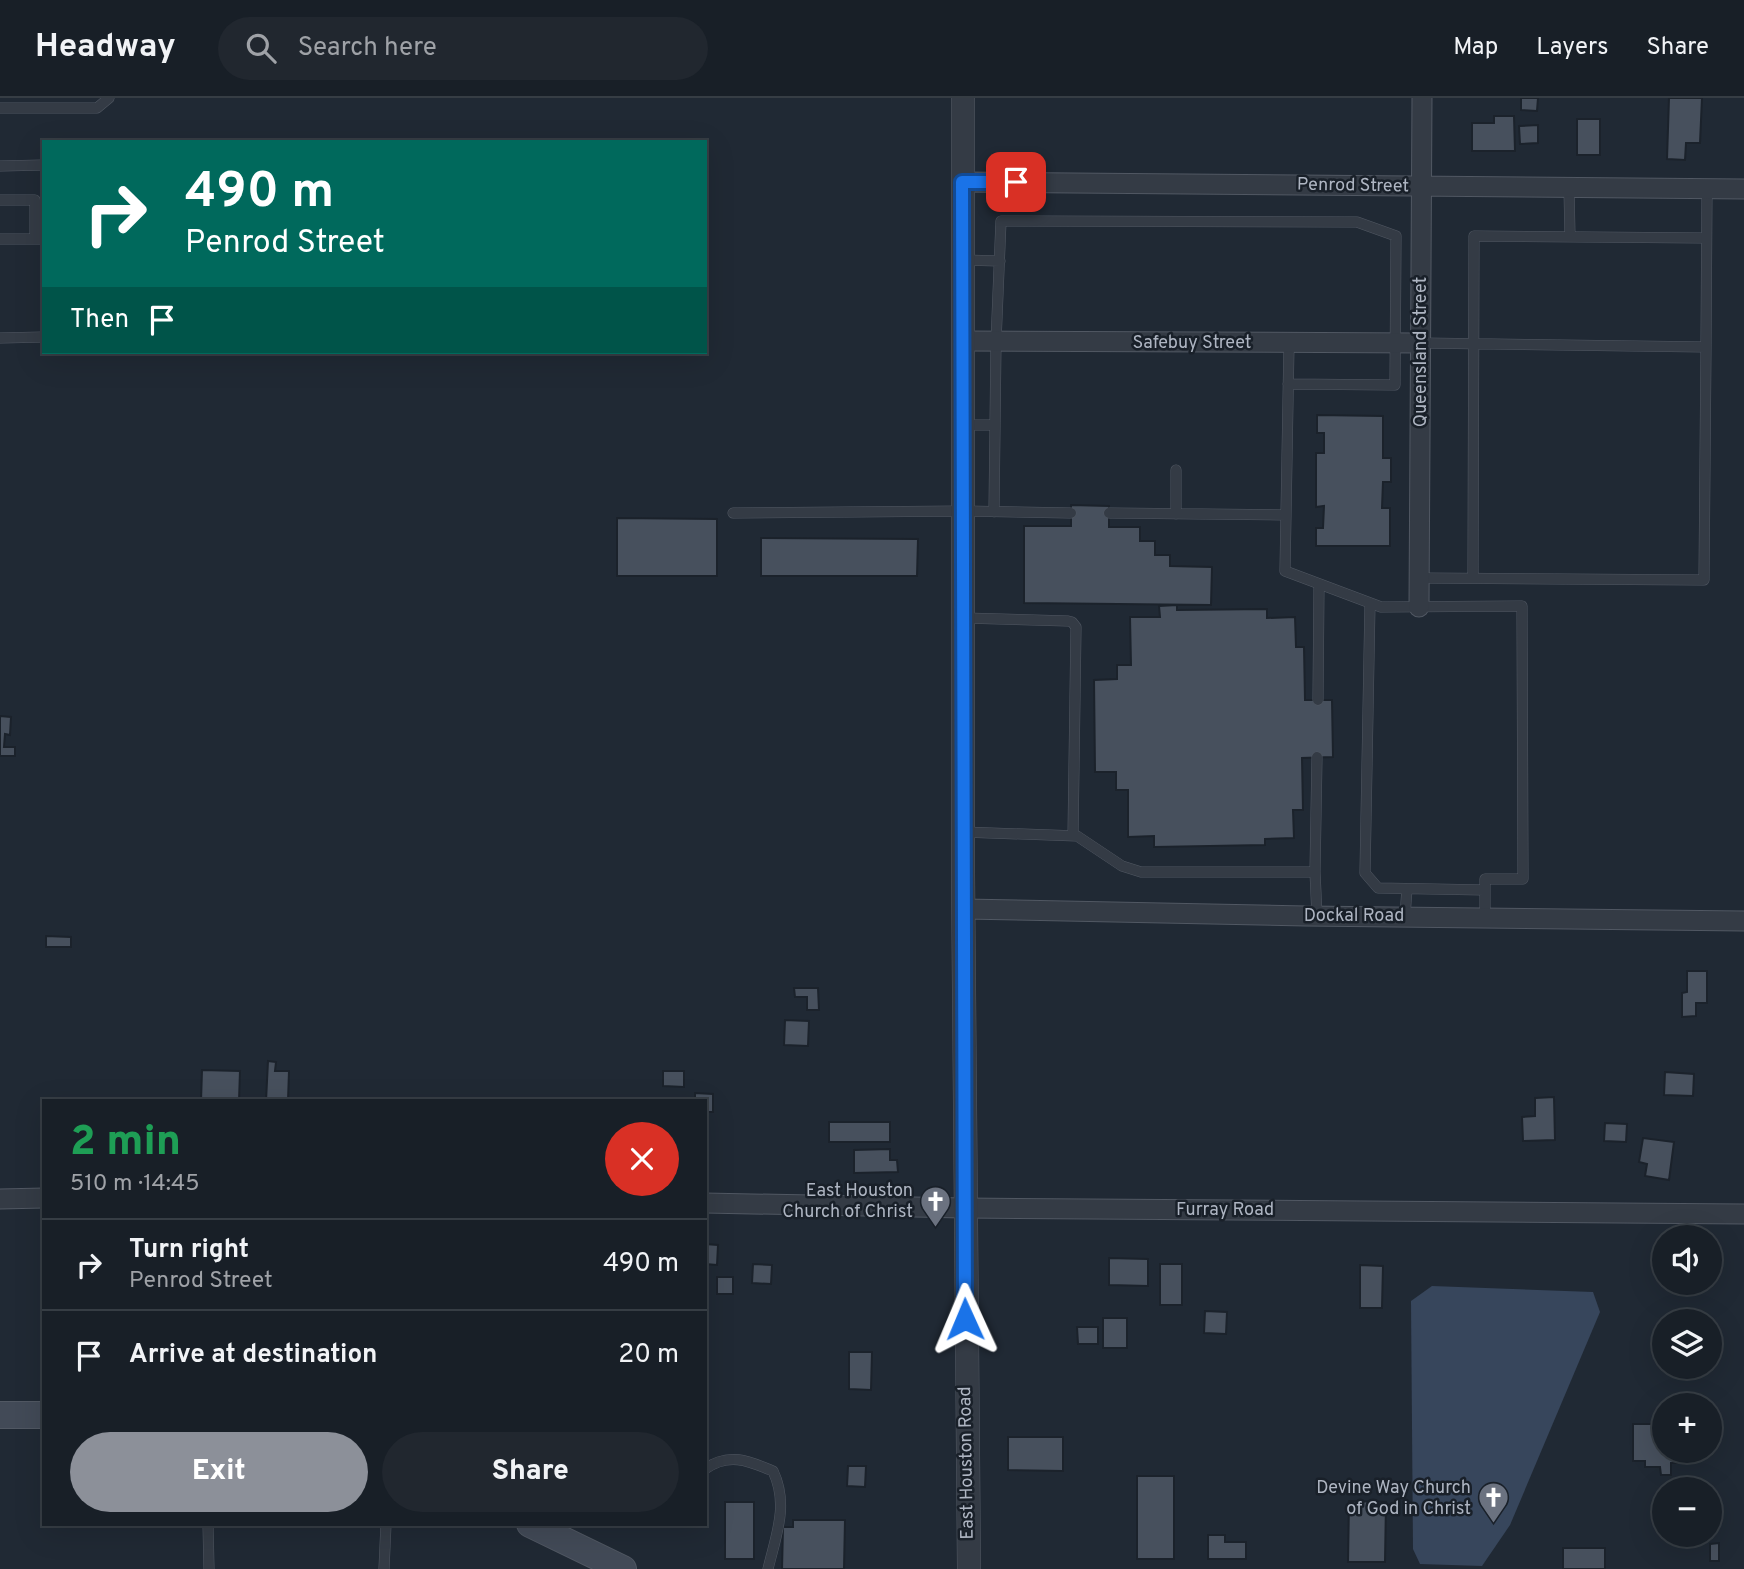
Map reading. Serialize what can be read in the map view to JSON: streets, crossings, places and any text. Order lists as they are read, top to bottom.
{
  "streets": {
    "street": [
      "Penrod Street",
      "Safebuy Street",
      "Queensland Street",
      "Dockal Road",
      "Furray Road",
      "East Houston Road"
    ]
  },
  "crossings": [
    ["Penrod Street", "Queensland Street"],
    ["Penrod Street", "East Houston Road"],
    ["Safebuy Street", "Queensland Street"],
    ["Safebuy Street", "East Houston Road"],
    ["Dockal Road", "East Houston Road"],
    ["Furray Road", "East Houston Road"]
  ],
  "places": {
    "church": ["East Houston Church of Christ", "Devine Way Church of God in Christ"]
  },
  "page": {
    "header": "Headway",
    "search": "Search here",
    "nav": ["Map", "Layers", "Share"],
    "turn": ["490 m", "Penrod Street"],
    "then": "Then",
    "heading": ["2 min", "510 m · 14:45"],
    "list": [
      {
        "name": "Turn right",
        "note": "Penrod Street",
        "value": "490 m"
      },
      {
        "name": "Arrive at destination",
        "value": "20 m"
      }
    ],
    "map_buttons": ["+", "−"],
    "buttons": ["Exit", "Share"]
  }
}
